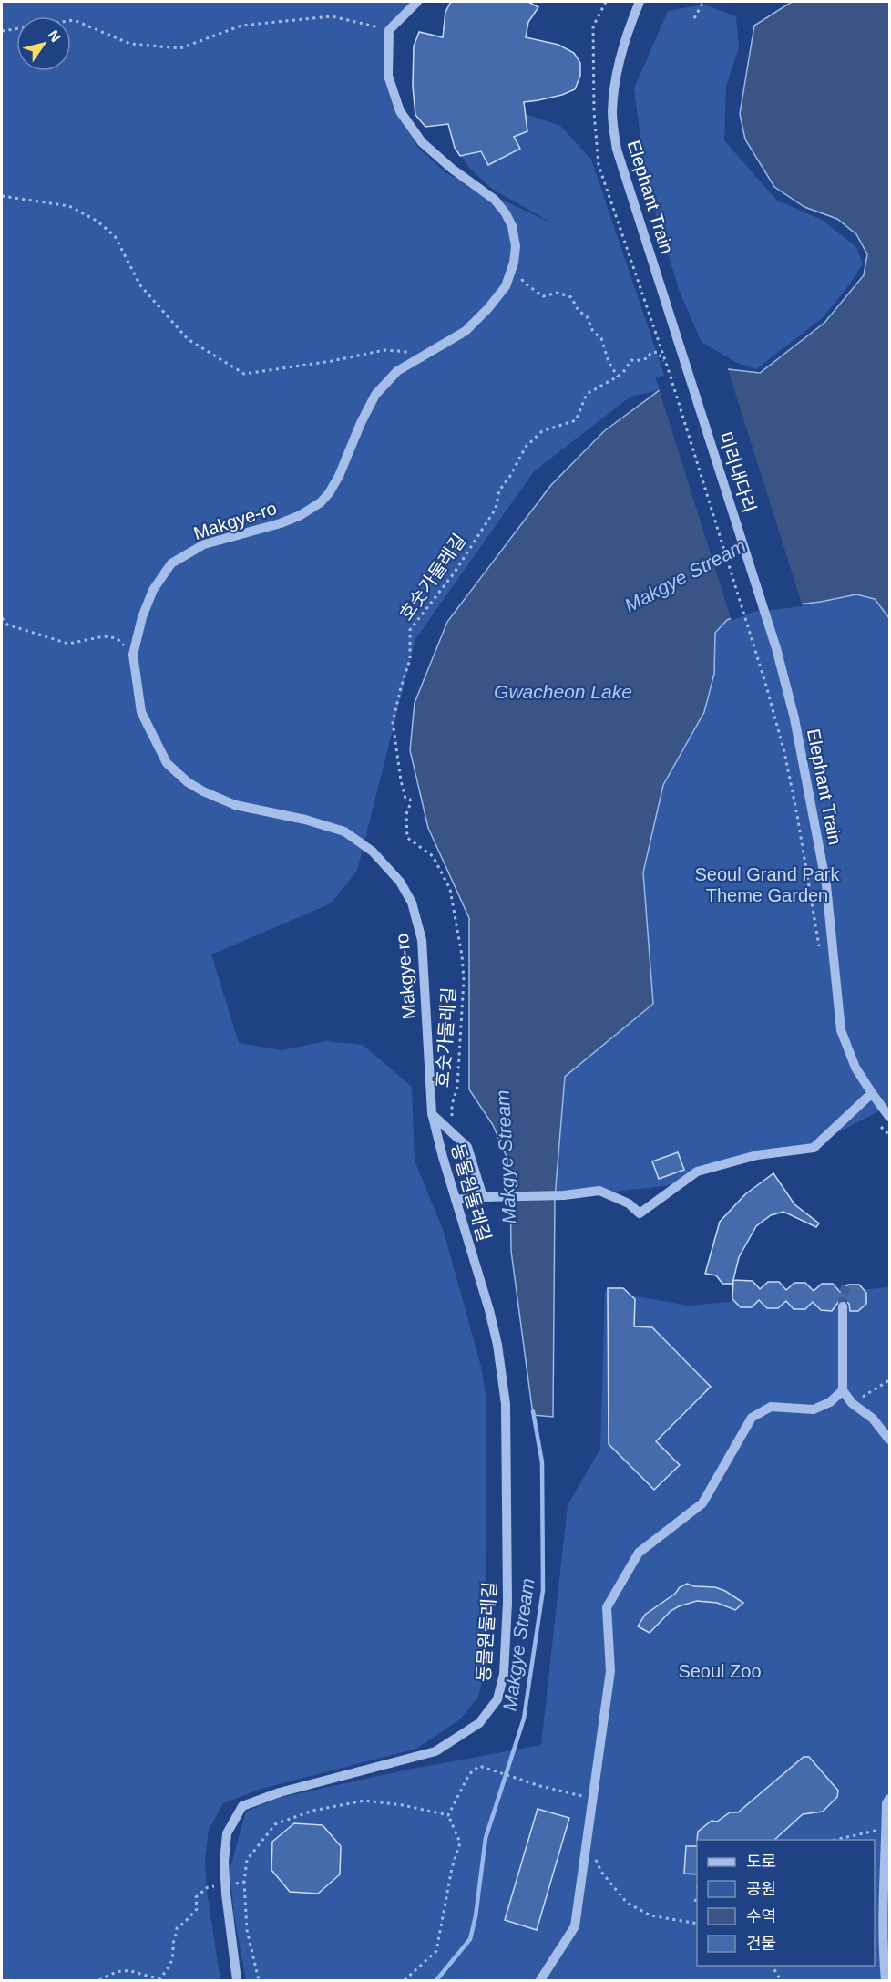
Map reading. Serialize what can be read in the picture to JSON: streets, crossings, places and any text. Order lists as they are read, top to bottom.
{
  "streets": {
    "lane": [
      "Elephant Train",
      "미리내다리",
      "Makgye-ro",
      "동물원둘레길"
    ],
    "path": ["호숫가둘레길"]
  },
  "crossings": [
    ["Elephant Train", "미리내다리"],
    ["미리내다리", "호숫가둘레길"],
    ["Makgye-ro", "동물원둘레길"]
  ],
  "water": ["Makgye Stream", "Gwacheon Lake"],
  "parks": ["Seoul Grand Park Theme Garden", "Seoul Zoo"],
  "legend": [
    "도로",
    "공원",
    "수역",
    "건물"
  ],
  "north": "top right"
}
